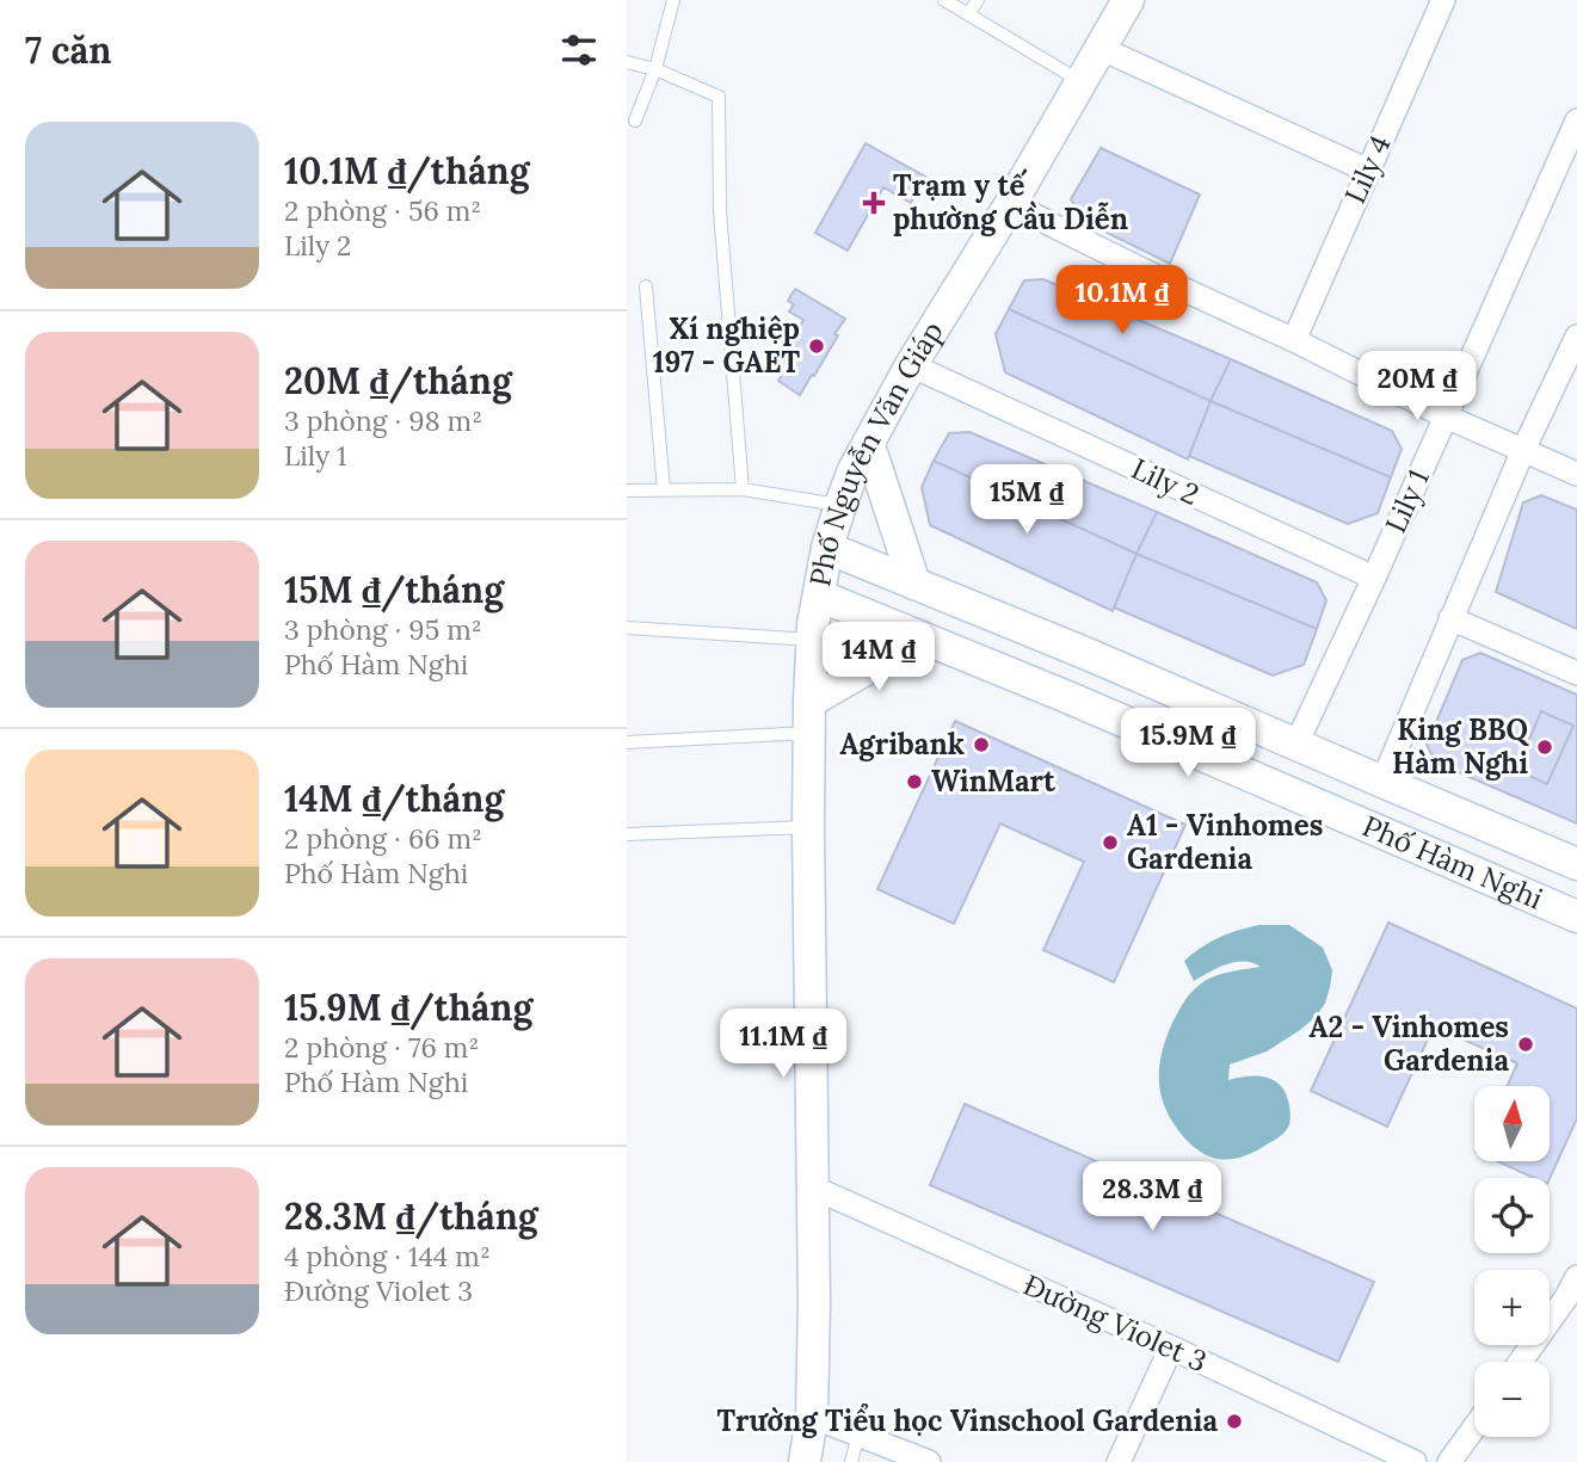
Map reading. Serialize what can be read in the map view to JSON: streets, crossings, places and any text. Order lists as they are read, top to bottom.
{
  "streets": {
    "main road": ["Phố Nguyễn Văn Giáp", "Phố Hàm Nghi"],
    "street": [
      "Lily 4",
      "Lily 2",
      "Lily 1",
      "Đường Violet 3"
    ]
  },
  "crossings": [
    ["Phố Nguyễn Văn Giáp", "Lily 2"],
    ["Phố Nguyễn Văn Giáp", "Phố Hàm Nghi"],
    ["Phố Nguyễn Văn Giáp", "Đường Violet 3"],
    ["Lily 2", "Lily 1"],
    ["Lily 1", "Phố Hàm Nghi"]
  ],
  "places": {
    "health": ["Trạm y tế phường Cầu Diễn"],
    "other": [
      "Xí nghiệp 197 - GAET",
      "Agribank",
      "King BBQ Hàm Nghi",
      "WinMart",
      "A1 - Vinhomes Gardenia",
      "A2 - Vinhomes Gardenia",
      "Trường Tiểu học Vinschool Gardenia"
    ]
  },
  "north": "top",
  "page": {
    "heading": "7 căn",
    "list": [
      {
        "name": "10.1M ₫/tháng",
        "note": "2 phòng · 56 m² · Lily 2"
      },
      {
        "name": "20M ₫/tháng",
        "note": "3 phòng · 98 m² · Lily 1"
      },
      {
        "name": "15M ₫/tháng",
        "note": "3 phòng · 95 m² · Phố Hàm Nghi"
      },
      {
        "name": "14M ₫/tháng",
        "note": "2 phòng · 66 m² · Phố Hàm Nghi"
      },
      {
        "name": "15.9M ₫/tháng",
        "note": "2 phòng · 76 m² · Phố Hàm Nghi"
      },
      {
        "name": "28.3M ₫/tháng",
        "note": "4 phòng · 144 m² · Đường Violet 3"
      }
    ],
    "price": [
      "10.1M ₫",
      "20M ₫",
      "15M ₫",
      "14M ₫",
      "15.9M ₫",
      "11.1M ₫",
      "28.3M ₫"
    ],
    "map_buttons": ["+", "−"]
  }
}
